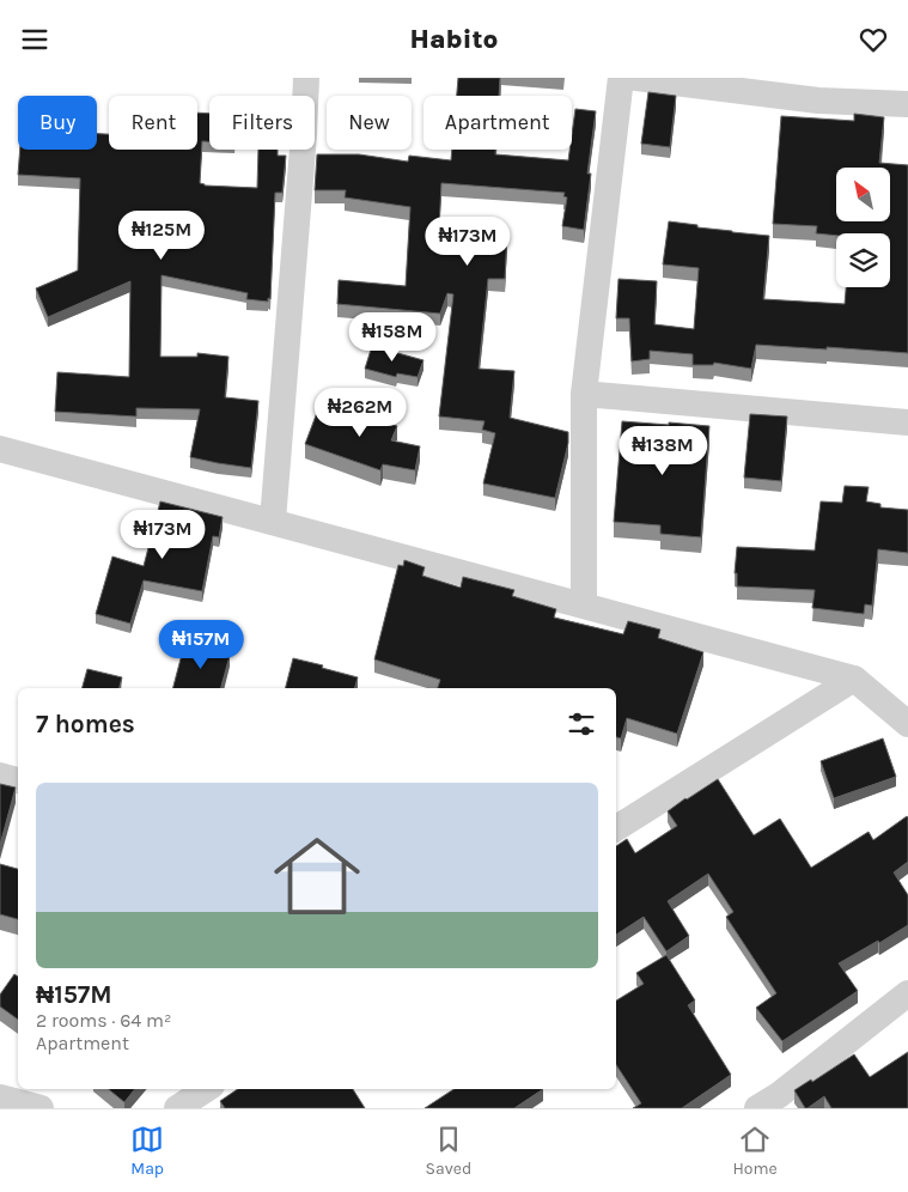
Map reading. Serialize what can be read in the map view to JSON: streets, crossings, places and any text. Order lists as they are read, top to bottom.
{
  "north": "top left",
  "page": {
    "header": "Habito",
    "chip": [
      "Buy",
      "Rent",
      "Filters",
      "New",
      "Apartment"
    ],
    "price": [
      "₦125M",
      "₦173M",
      "₦158M",
      "₦262M",
      "₦138M",
      "₦173M",
      "₦157M"
    ],
    "heading": "7 homes",
    "list": [
      {
        "name": "₦157M",
        "note": "2 rooms · 64 m² · Apartment"
      }
    ],
    "tabs": ["Map", "Saved", "Home"]
  }
}
